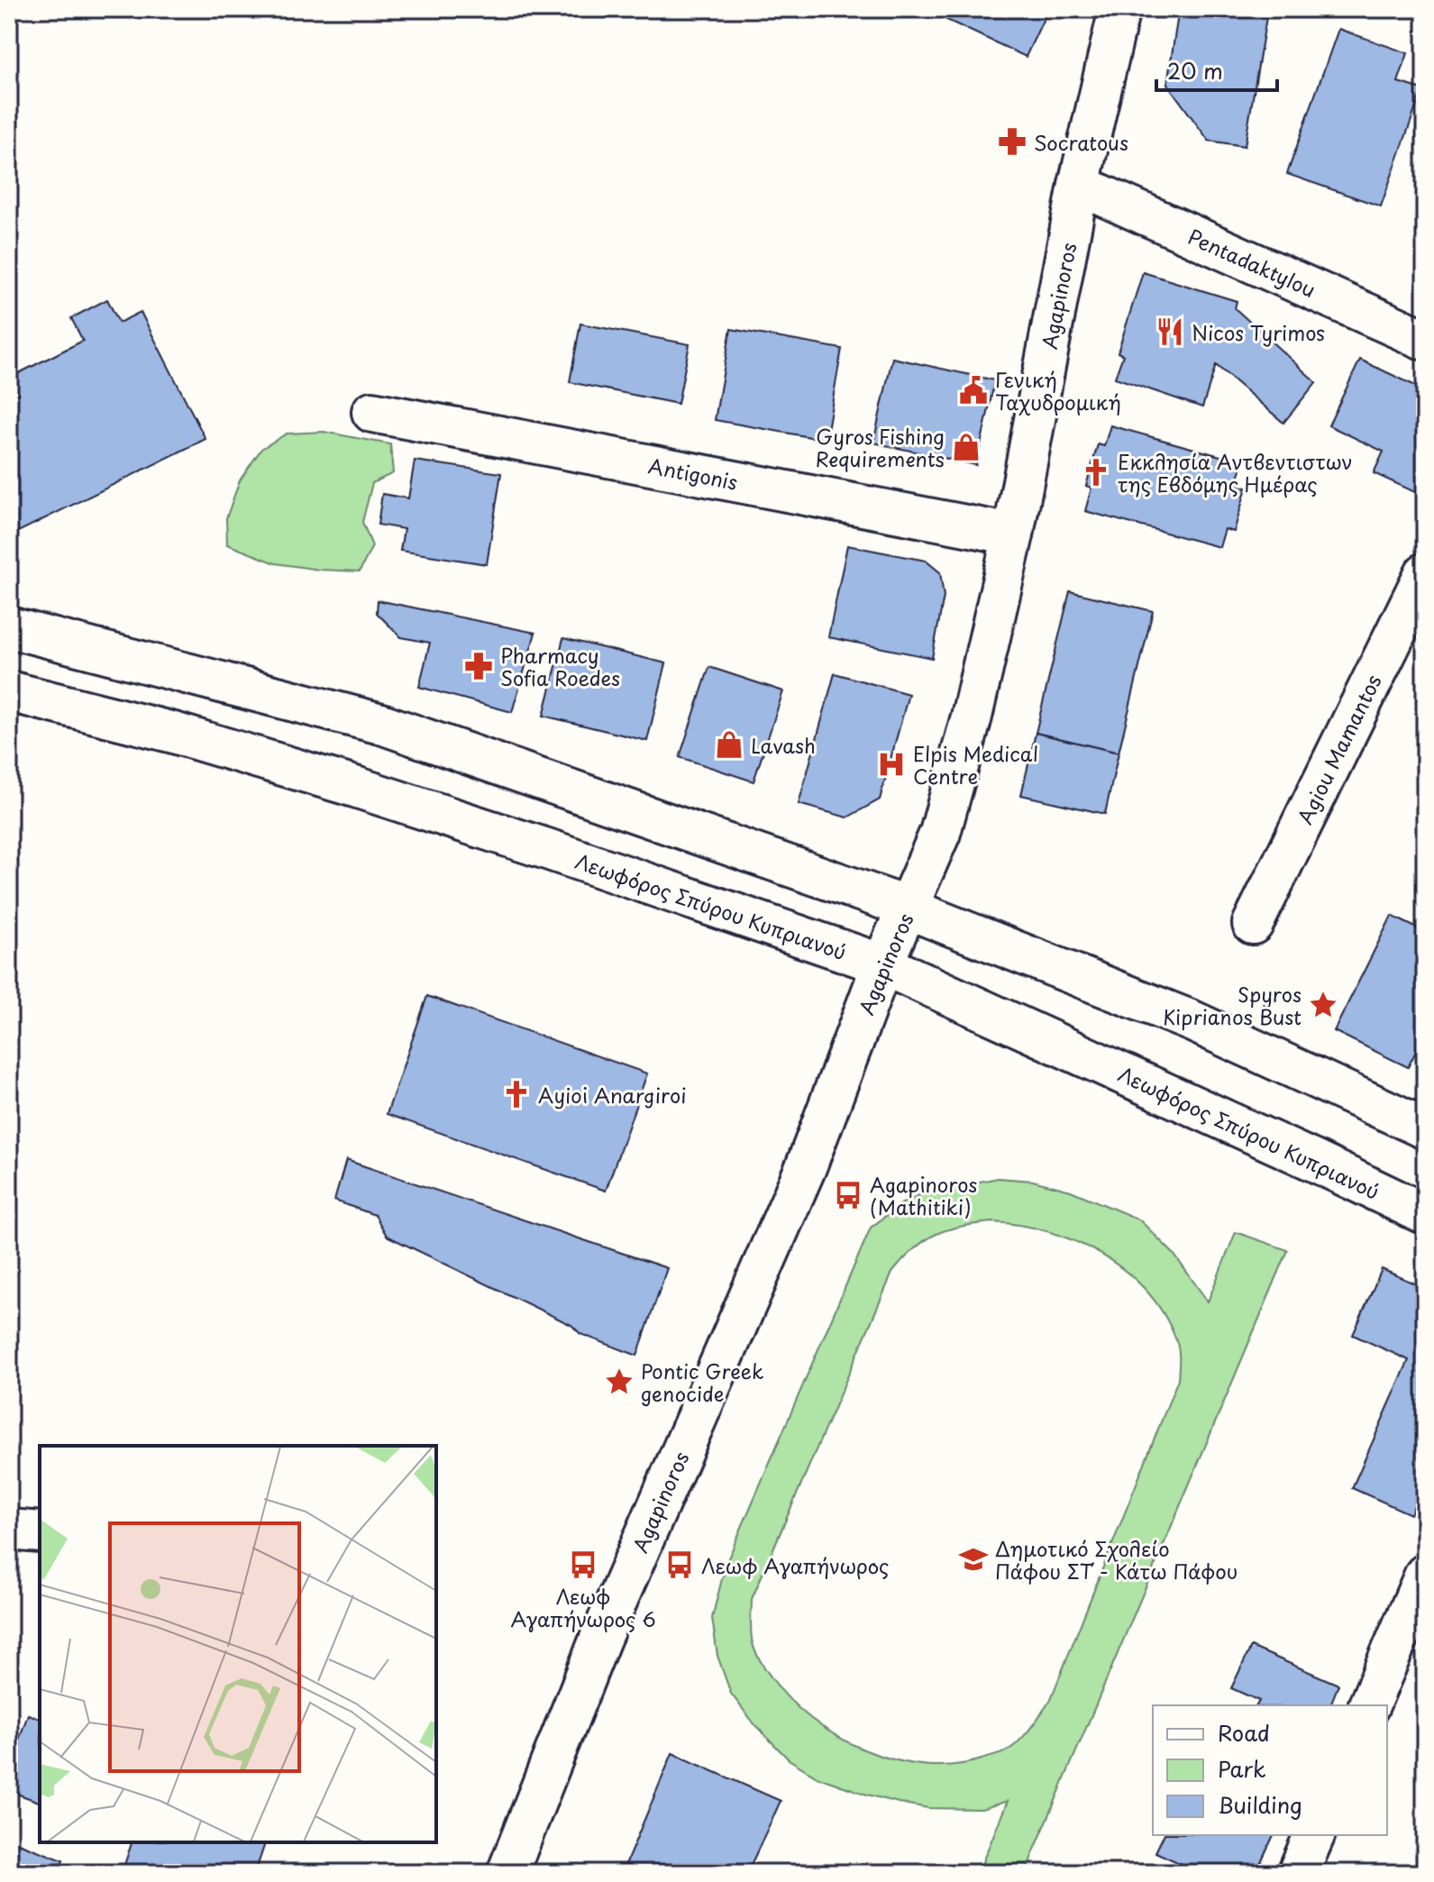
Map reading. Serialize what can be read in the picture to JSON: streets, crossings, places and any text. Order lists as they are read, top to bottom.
{
  "streets": {
    "main road": [
      "Pentadaktylou",
      "Agapinoros",
      "Antigonis",
      "Agiou Mamantos",
      "Λεωφόρος Σπύρου Κυπριανού"
    ]
  },
  "crossings": [
    ["Pentadaktylou", "Agapinoros"],
    ["Agapinoros", "Antigonis"],
    ["Agapinoros", "Λεωφόρος Σπύρου Κυπριανού"]
  ],
  "places": {
    "pharmacy": ["Socratous", "Pharmacy Sofia Roedes"],
    "restaurant": ["Nicos Tyrimos"],
    "public building": ["Γενική Ταχυδρομική"],
    "shop": ["Gyros Fishing Requirements", "Lavash"],
    "church": ["Εκκλησία Αντβεντιστων της Εβδόμης Ημέρας", "Ayioi Anargiroi"],
    "hospital": ["Elpis Medical Centre"],
    "place": ["Spyros Kiprianos Bust", "Pontic Greek genocide"],
    "bus stop": ["Agapinoros (Mathitiki)", "Λεωφ Αγαπήνωρος 6", "Λεωφ Αγαπήνωρος"],
    "school or university": ["Δημοτικό Σχολείο Πάφου ΣΤ΄ - Κάτω Πάφου"]
  },
  "legend": ["Road", "Park", "Building"],
  "scale_bar": "20 m"
}
